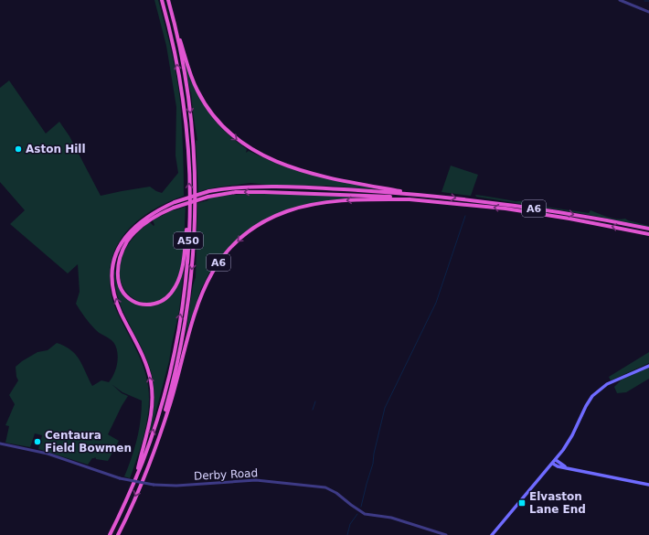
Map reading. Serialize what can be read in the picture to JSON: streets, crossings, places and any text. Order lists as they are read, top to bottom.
{
  "streets": {
    "highway": ["A6", "A50"],
    "street": ["Derby Road"]
  },
  "crossings": [
    ["A6", "A50"]
  ],
  "places": {
    "other": ["Aston Hill", "Centaura Field Bowmen"],
    "transit": ["Elvaston Lane End"]
  }
}
